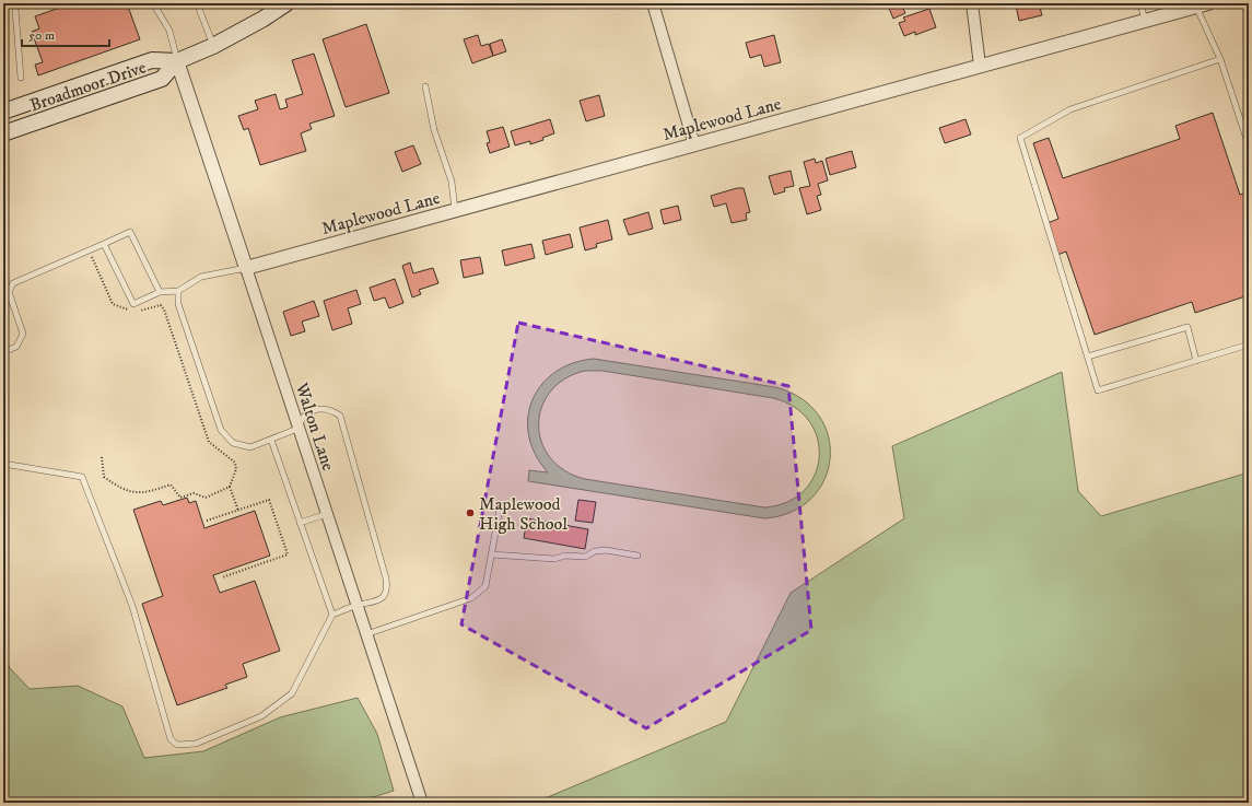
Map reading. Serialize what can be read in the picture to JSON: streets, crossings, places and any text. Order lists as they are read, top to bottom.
{
  "streets": {
    "main road": ["Broadmoor Drive"],
    "street": ["Maplewood Lane", "Walton Lane"]
  },
  "crossings": [
    ["Broadmoor Drive", "Walton Lane"],
    ["Maplewood Lane", "Walton Lane"]
  ],
  "places": ["Maplewood High School"],
  "scale_bar": "50 m"
}
